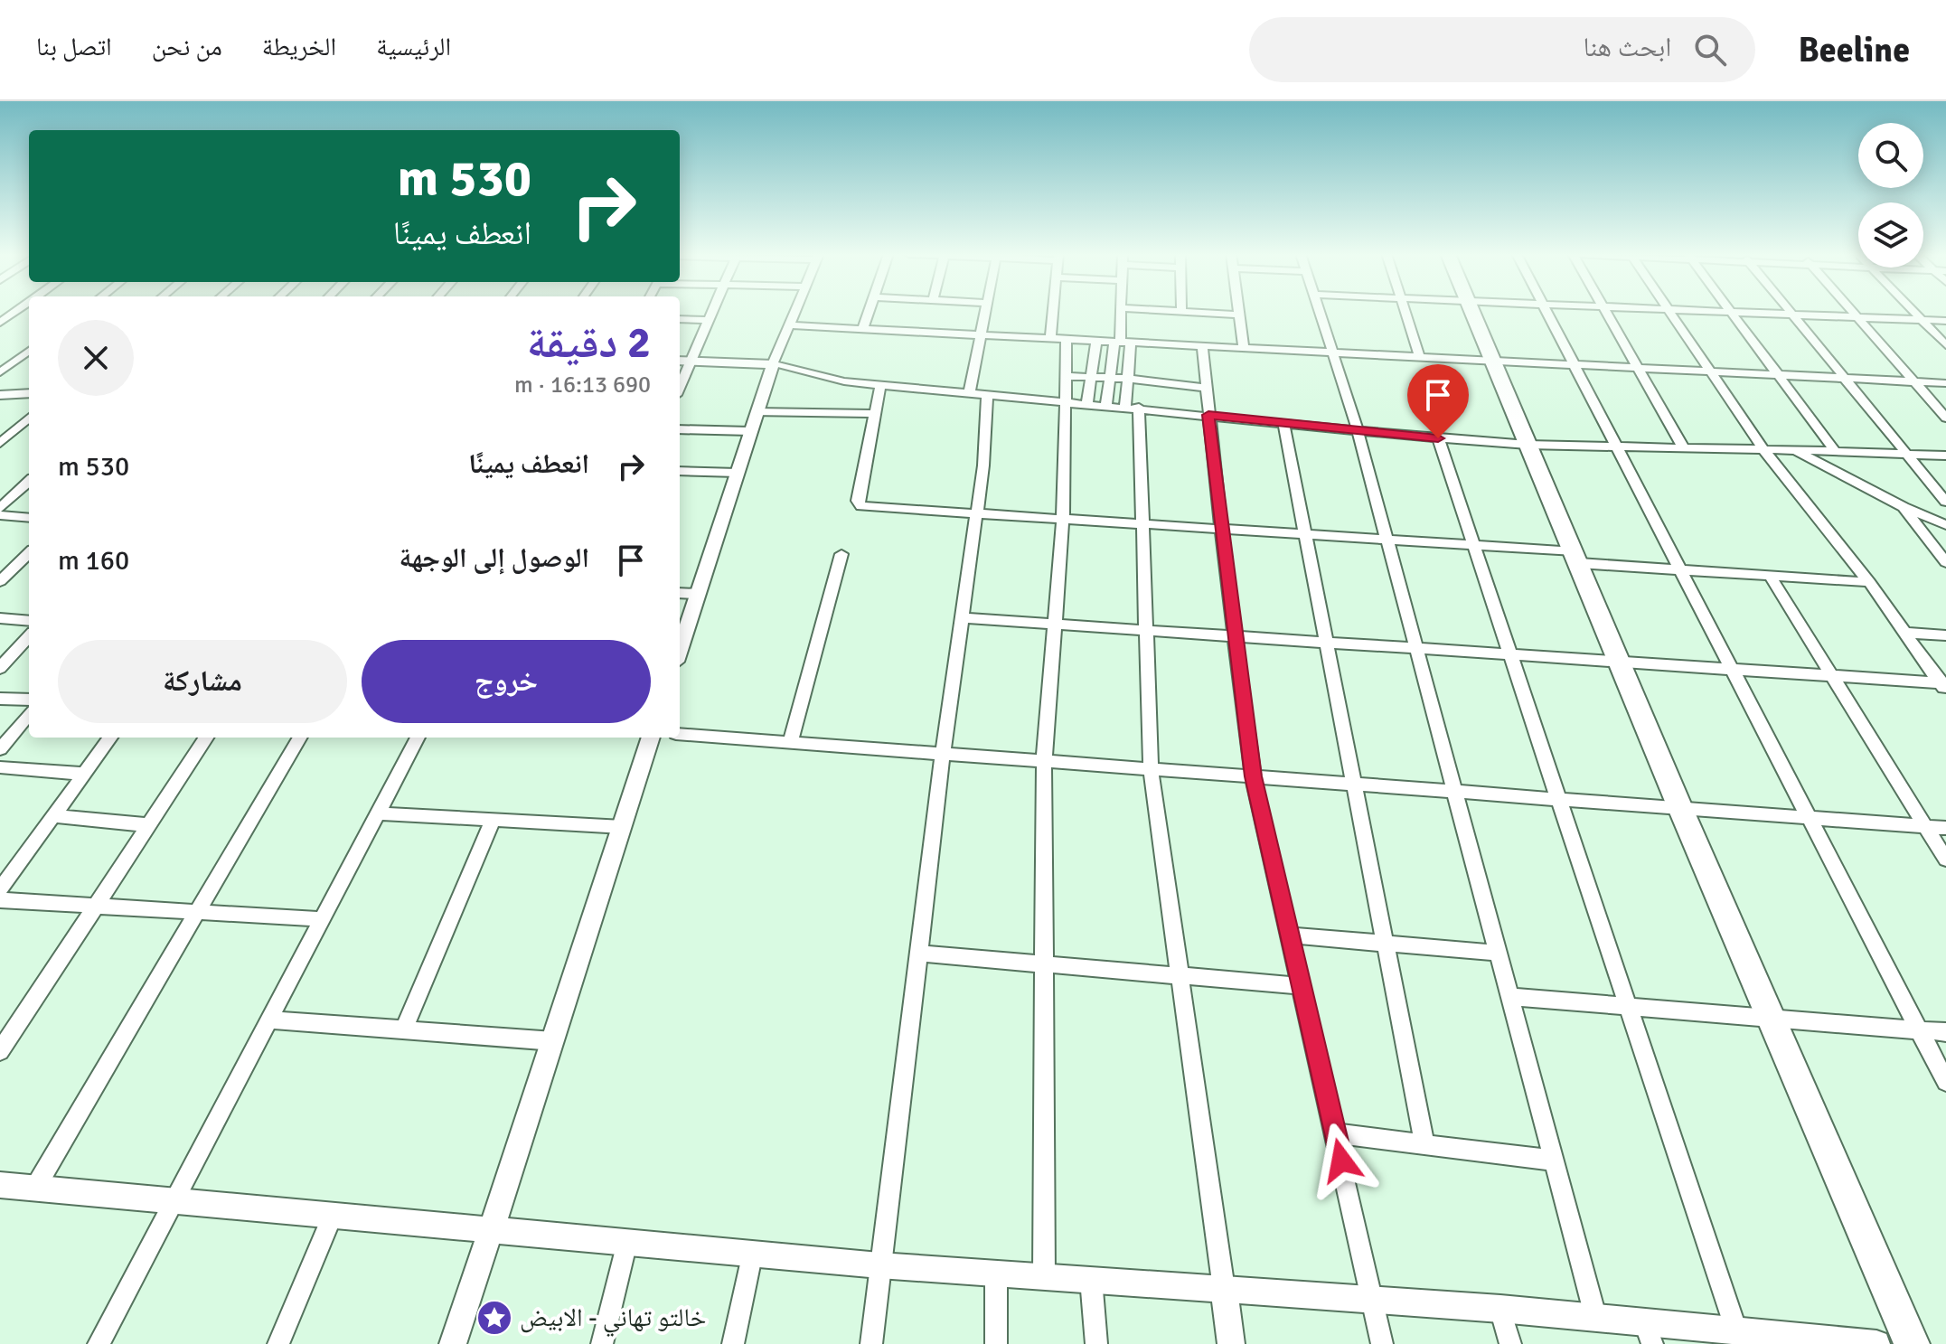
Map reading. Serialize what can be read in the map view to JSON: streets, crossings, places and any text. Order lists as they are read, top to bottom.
{
  "places": {
    "place": ["خالتو تهاني - الابيض"]
  },
  "page": {
    "header": "Beeline",
    "search": "ابحث هنا",
    "nav": [
      "الرئيسية",
      "الخريطة",
      "من نحن",
      "اتصل بنا"
    ],
    "turn": ["530 m", "انعطف يمينًا"],
    "heading": ["2 دقيقة", "690 m · 16:13"],
    "list": [
      {
        "name": "انعطف يمينًا",
        "value": "530 m"
      },
      {
        "name": "الوصول إلى الوجهة",
        "value": "160 m"
      }
    ],
    "buttons": ["خروج", "مشاركة"]
  }
}
